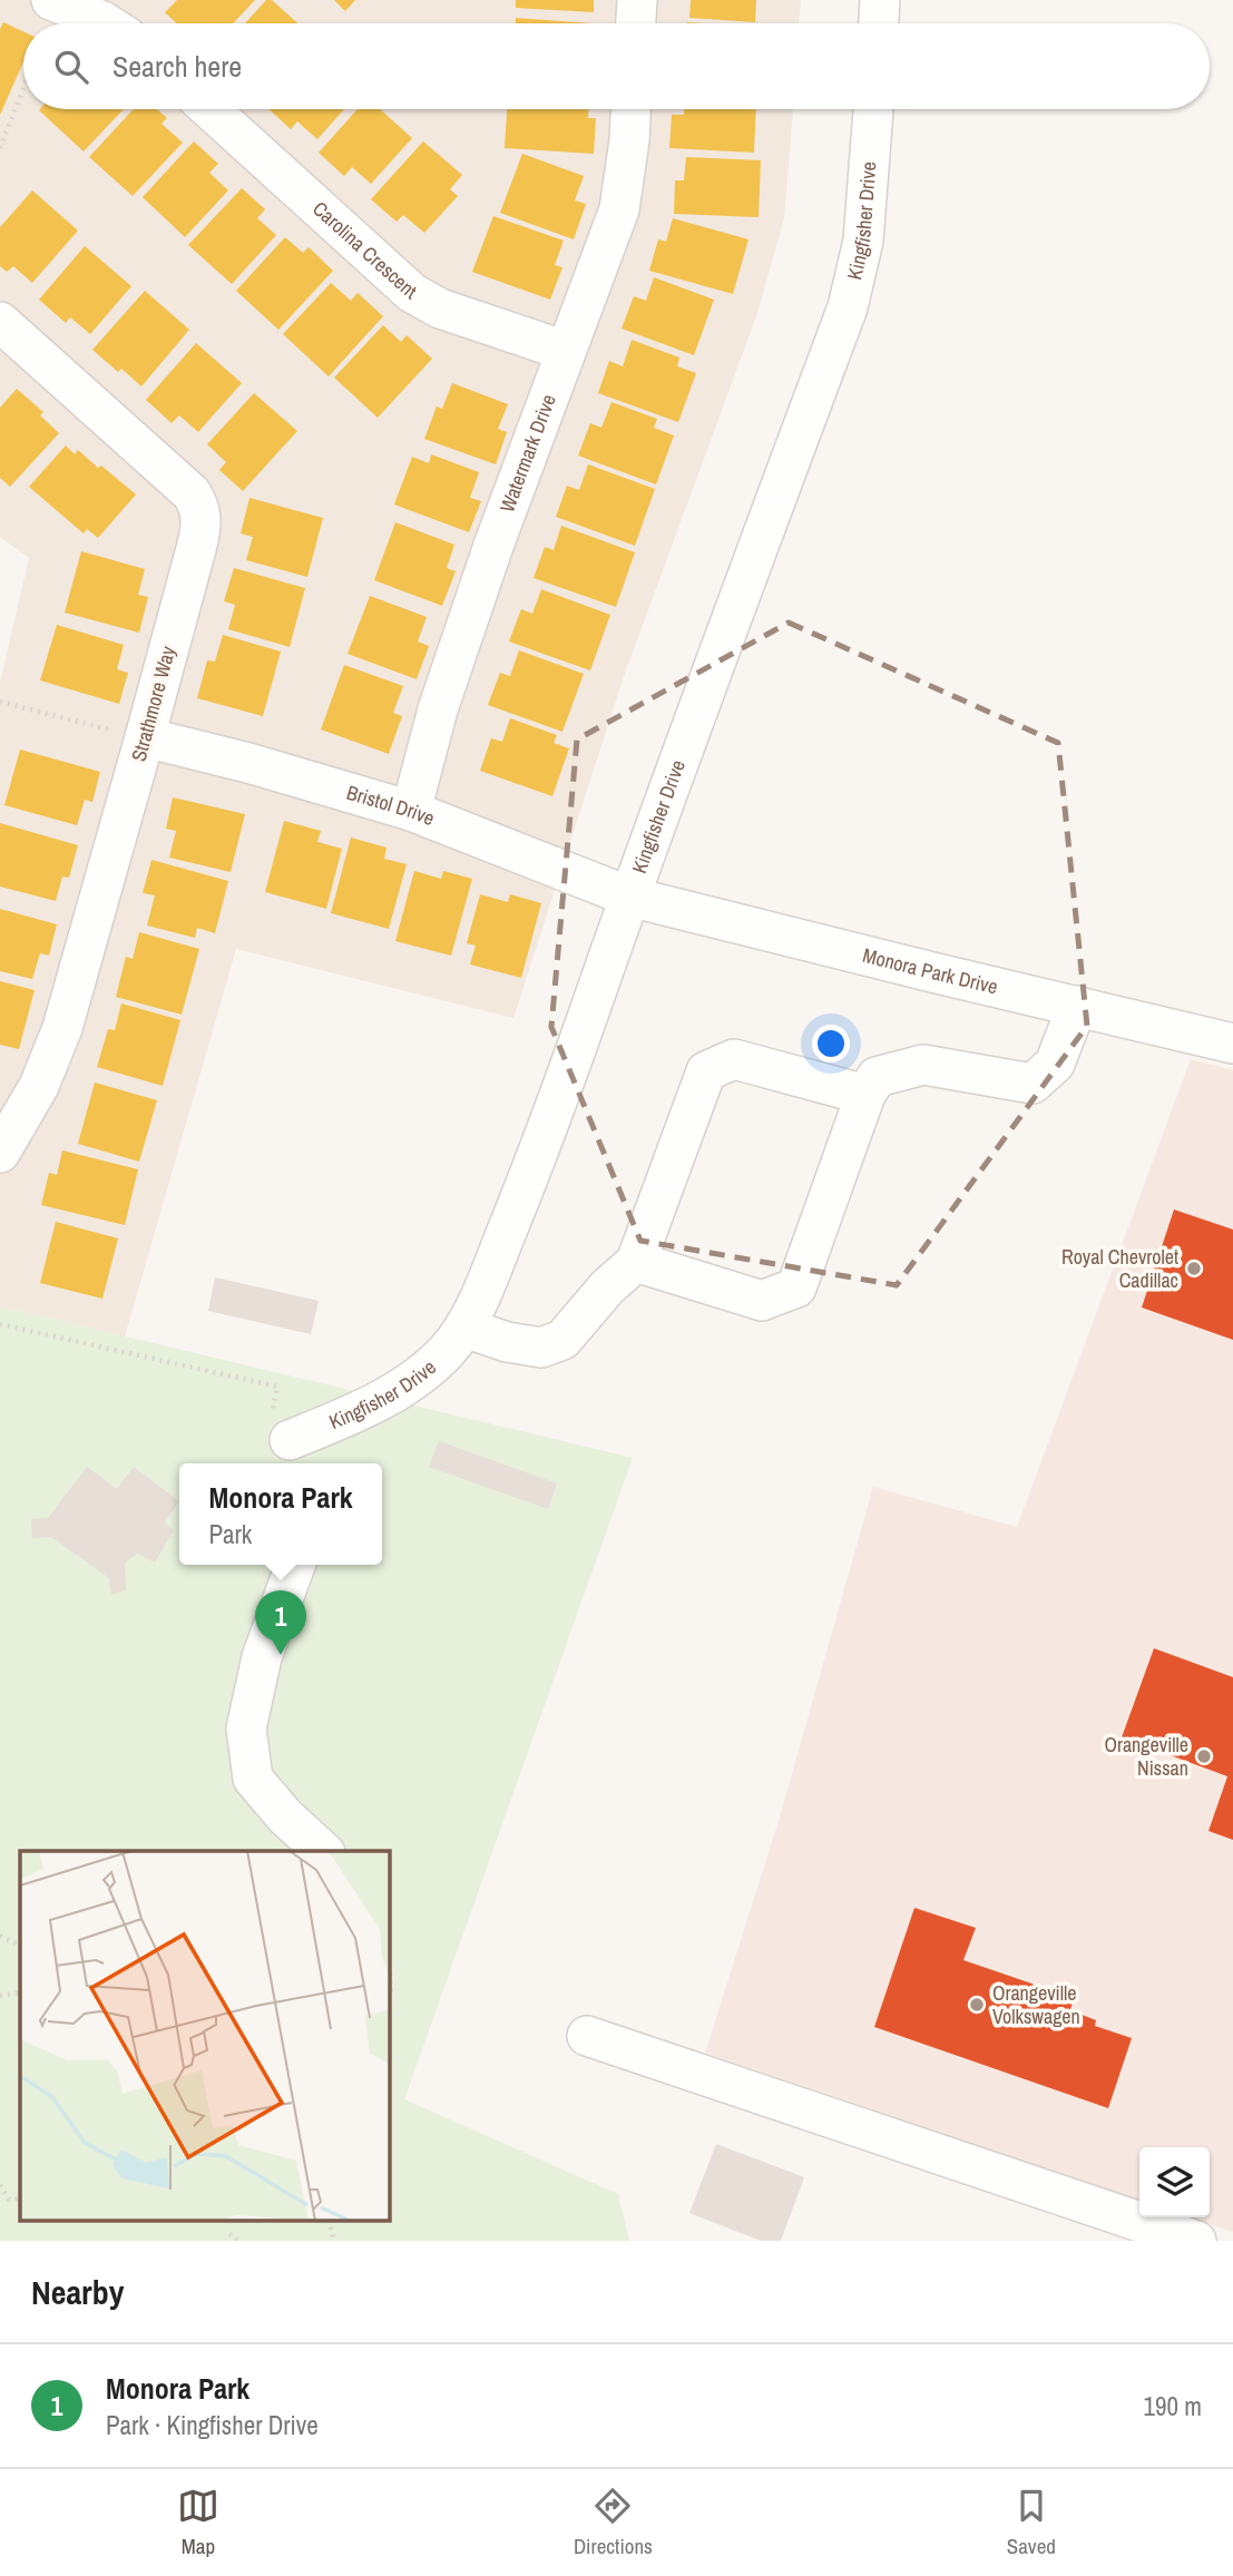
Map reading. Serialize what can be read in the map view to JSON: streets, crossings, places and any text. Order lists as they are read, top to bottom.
{
  "streets": {
    "street": [
      "Kingfisher Drive",
      "Carolina Crescent",
      "Watermark Drive",
      "Strathmore Way",
      "Bristol Drive",
      "Monora Park Drive"
    ]
  },
  "crossings": [
    ["Kingfisher Drive", "Bristol Drive"],
    ["Kingfisher Drive", "Monora Park Drive"],
    ["Carolina Crescent", "Watermark Drive"],
    ["Watermark Drive", "Bristol Drive"],
    ["Strathmore Way", "Bristol Drive"],
    ["Bristol Drive", "Monora Park Drive"]
  ],
  "places": ["Royal Chevrolet Cadillac", "Orangeville Nissan", "Orangeville Volkswagen"],
  "page": {
    "search": "Search here",
    "popup": ["Monora Park", "Park"],
    "pins": "1",
    "heading": "Nearby",
    "list": [
      {
        "mark": "1",
        "name": "Monora Park",
        "note": "Park · Kingfisher Drive",
        "value": "190 m"
      }
    ],
    "nav": ["Map", "Directions", "Saved"]
  }
}
